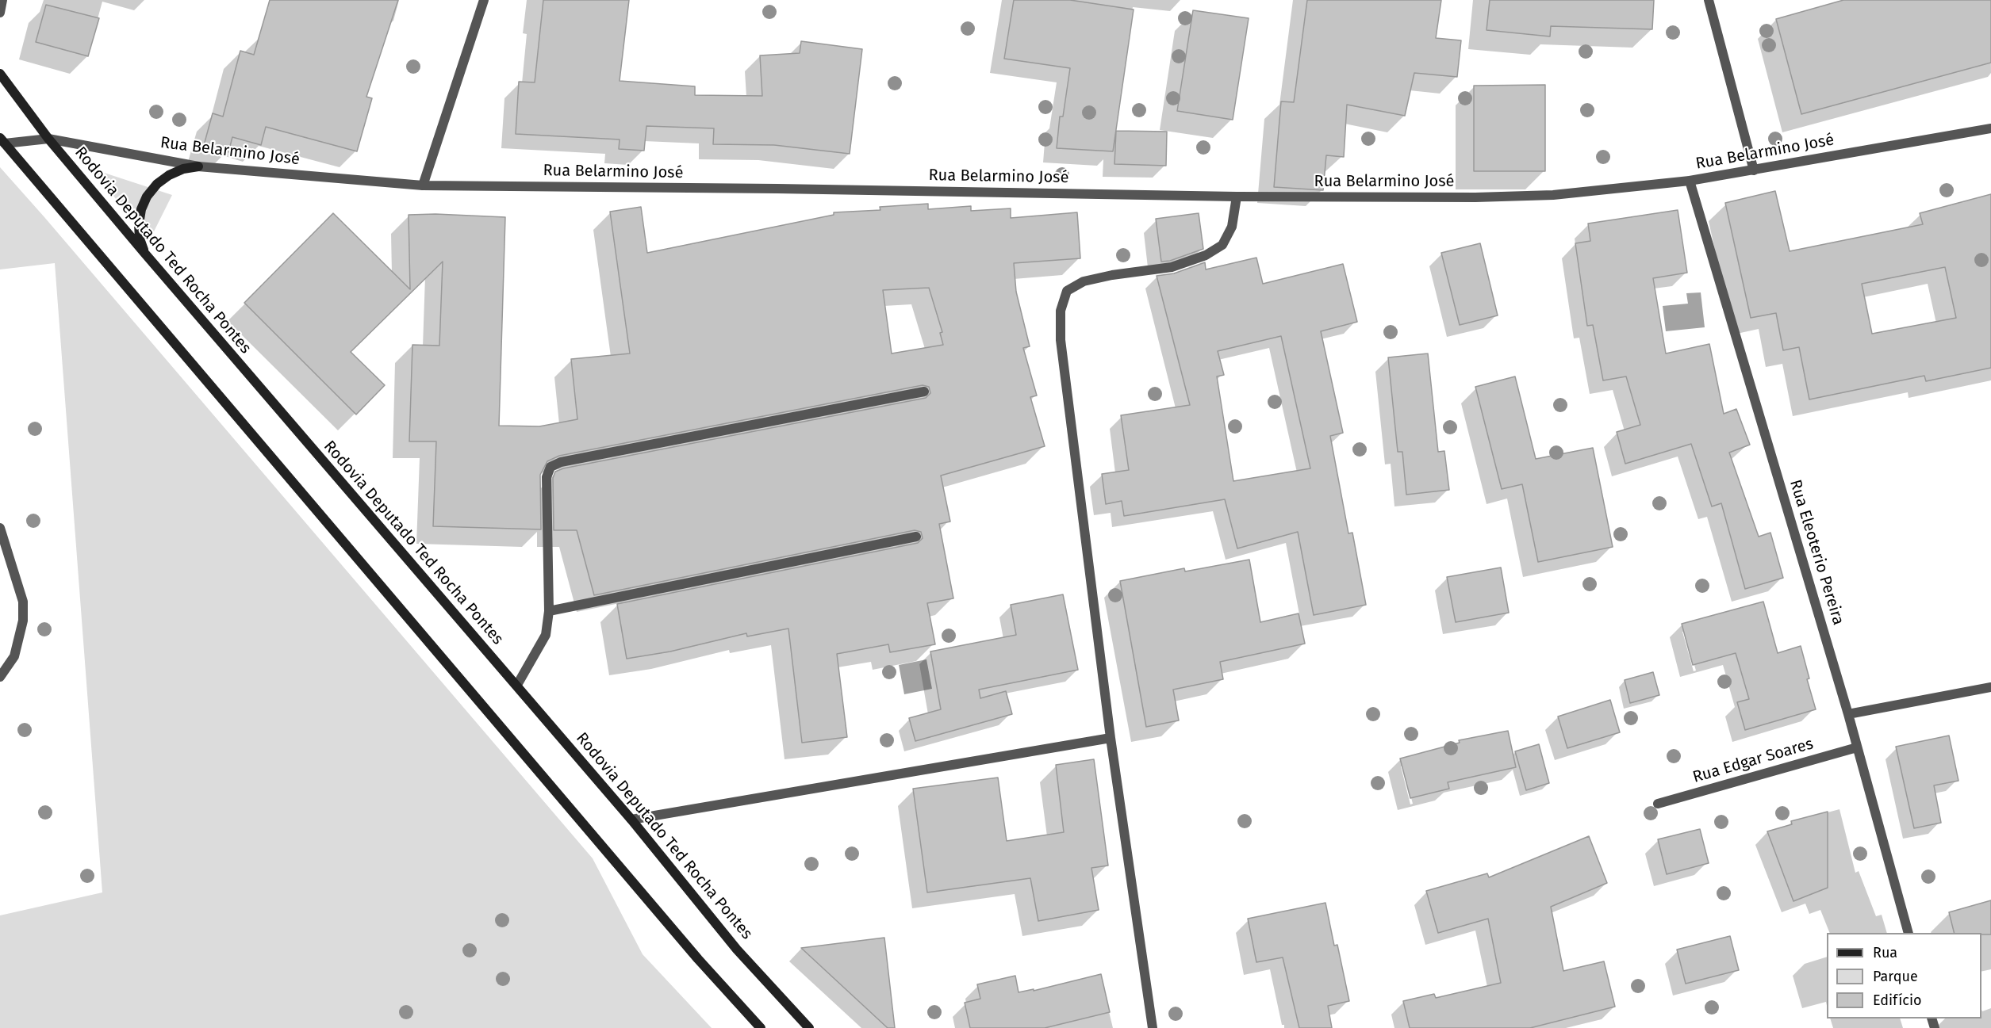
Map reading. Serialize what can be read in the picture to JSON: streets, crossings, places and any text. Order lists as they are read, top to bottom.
{
  "streets": {
    "main road": ["Rodovia Deputado Ted Rocha Pontes"],
    "street": ["Rua Belarmino José", "Rua Eleoterio Pereira", "Rua Edgar Soares"]
  },
  "crossings": [
    ["Rua Belarmino José", "Rodovia Deputado Ted Rocha Pontes"],
    ["Rua Belarmino José", "Rua Eleoterio Pereira"],
    ["Rua Eleoterio Pereira", "Rua Edgar Soares"]
  ],
  "legend": ["Rua", "Parque", "Edifício"]
}
